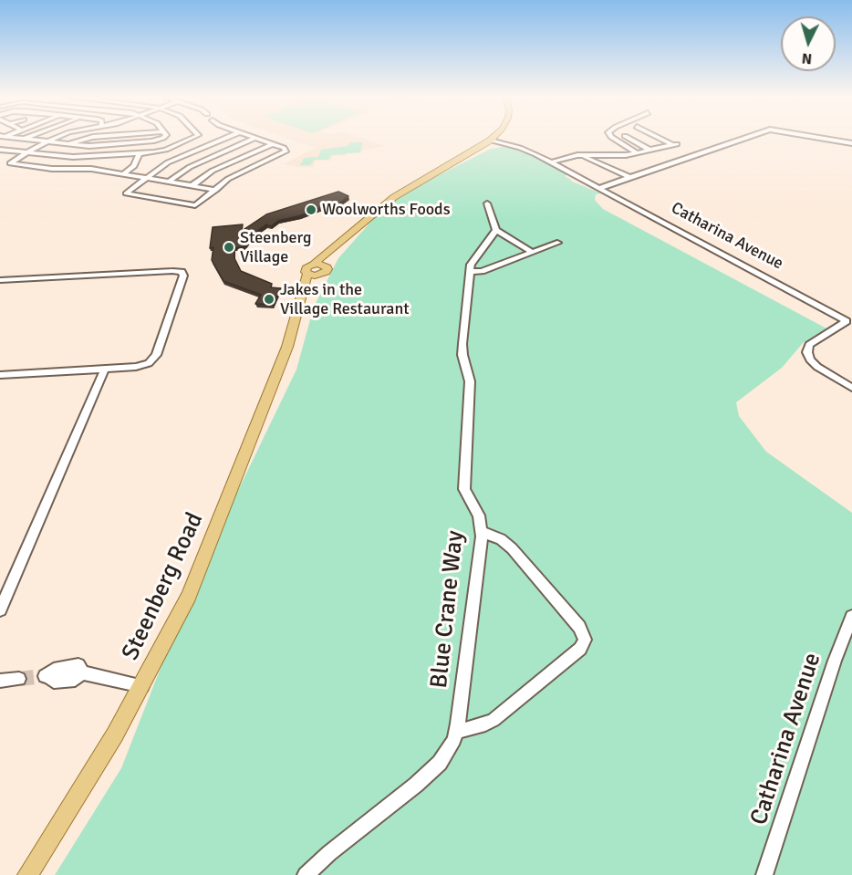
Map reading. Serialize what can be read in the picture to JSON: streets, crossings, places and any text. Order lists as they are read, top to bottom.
{
  "streets": {
    "main road": ["Steenberg Road"],
    "street": ["Catharina Avenue", "Blue Crane Way"]
  },
  "places": ["Woolworths Foods", "Steenberg Village", "Jakes in the Village Restaurant"],
  "north": "bottom"
}
